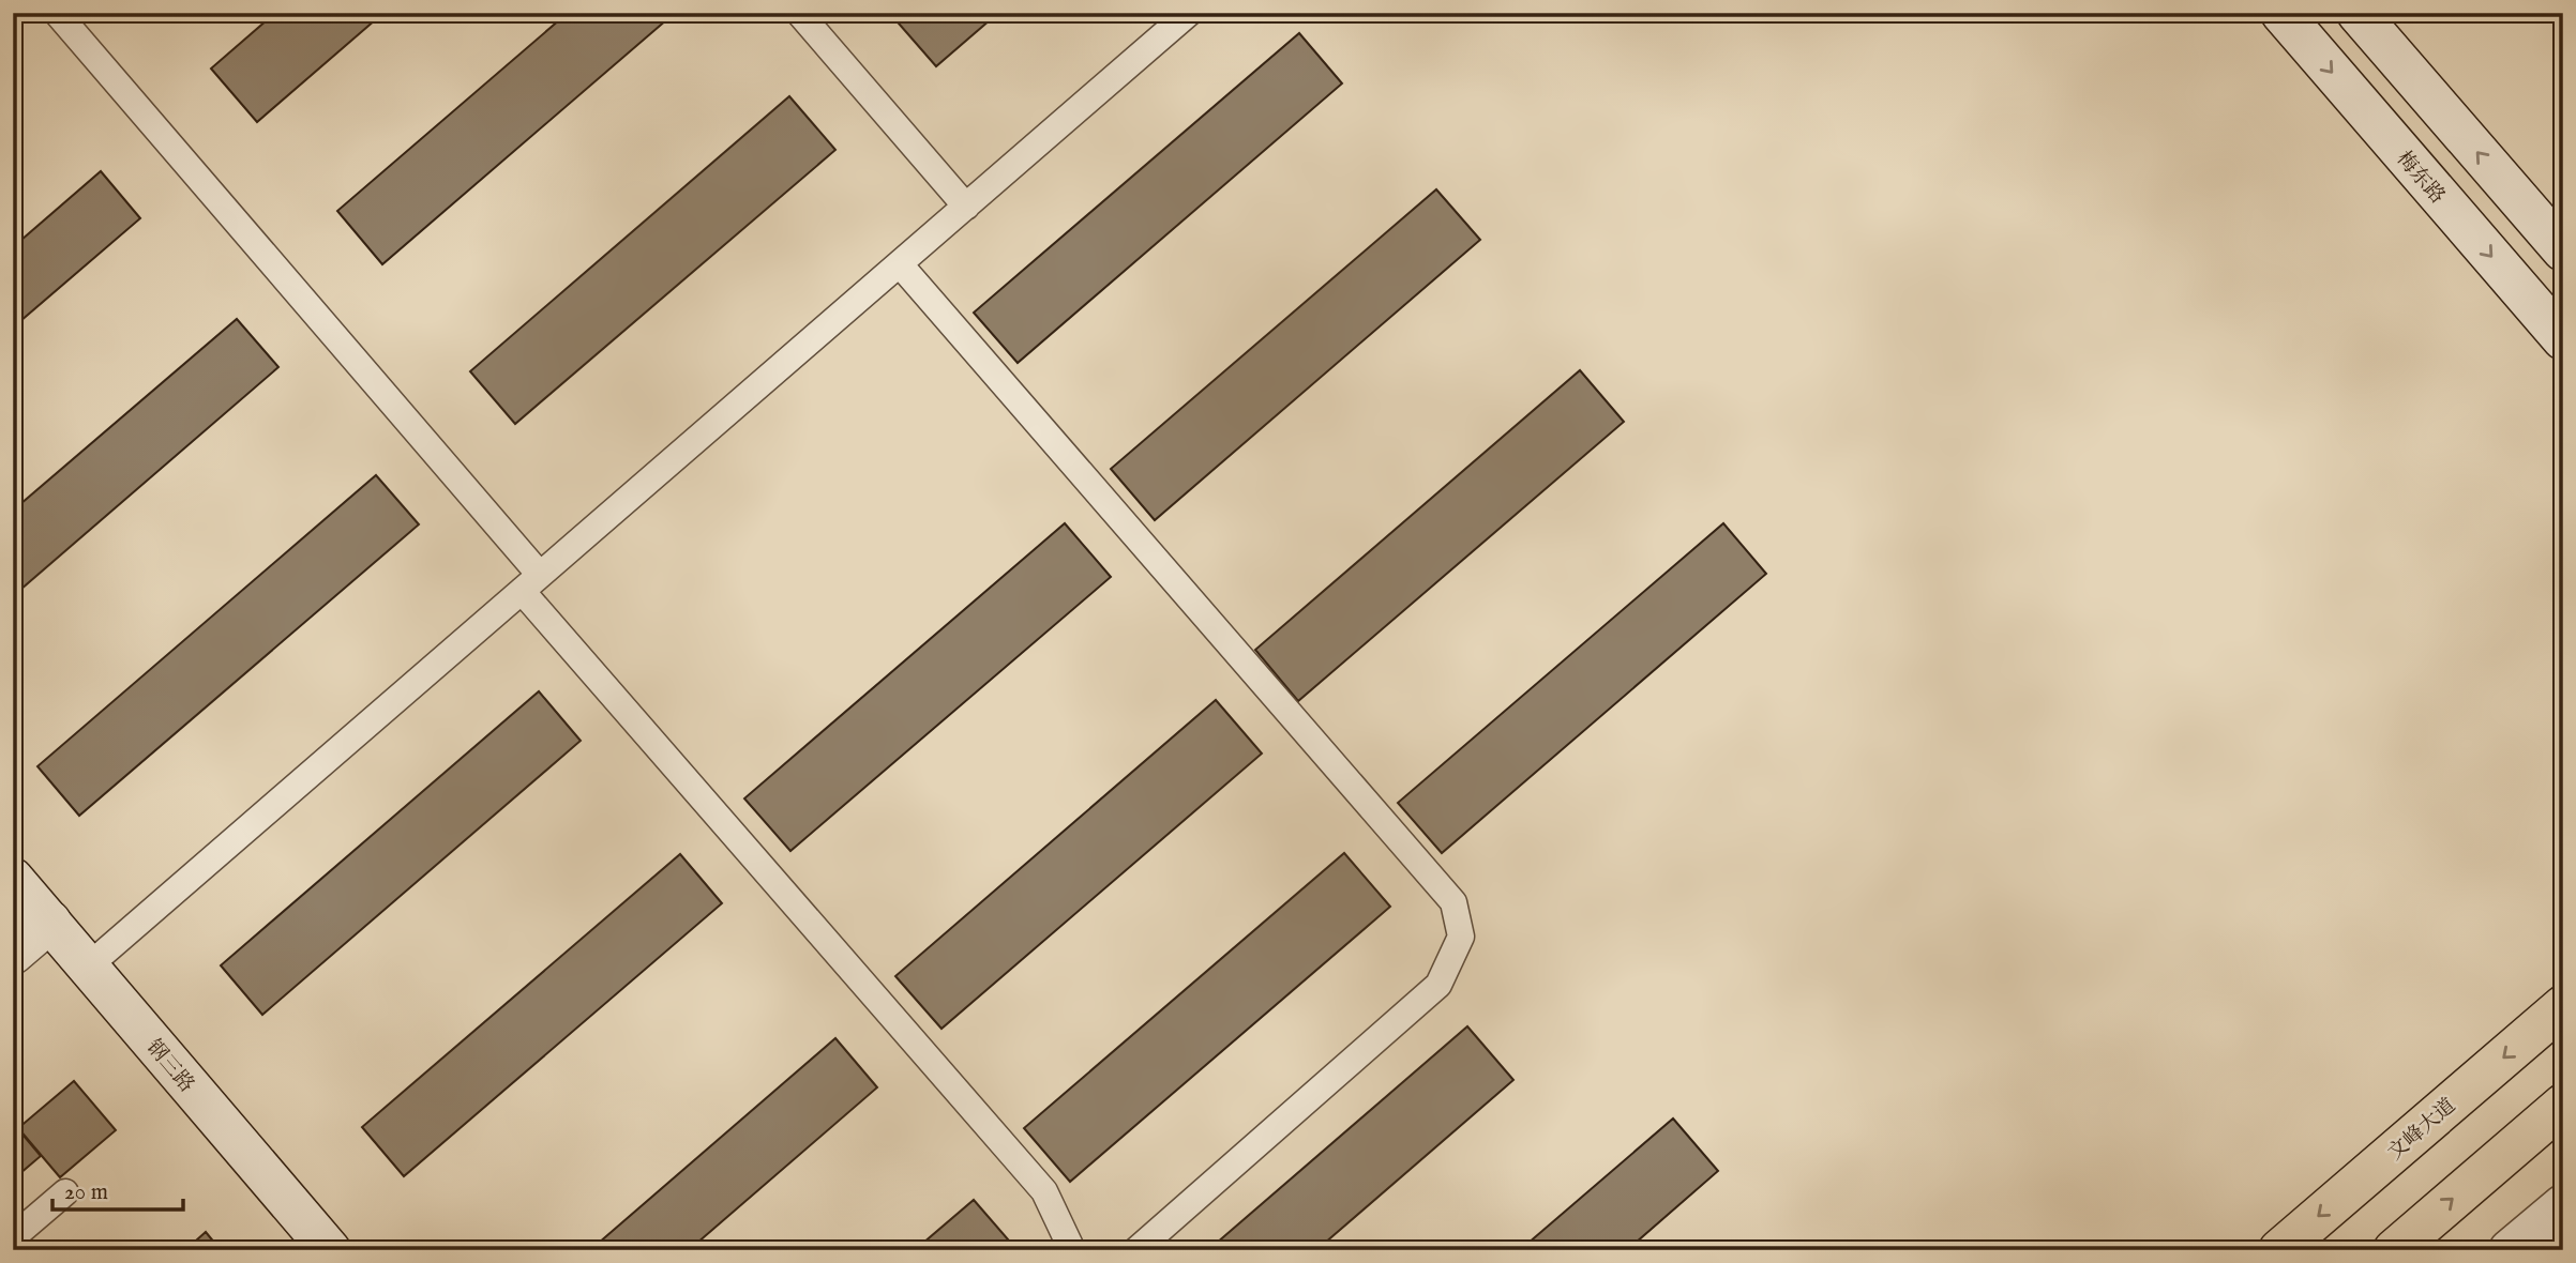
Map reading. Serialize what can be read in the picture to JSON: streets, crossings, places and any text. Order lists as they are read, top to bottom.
{
  "streets": {
    "main road": ["梅东路", "钢三路", "文峰大道"]
  },
  "scale_bar": "20 m"
}
